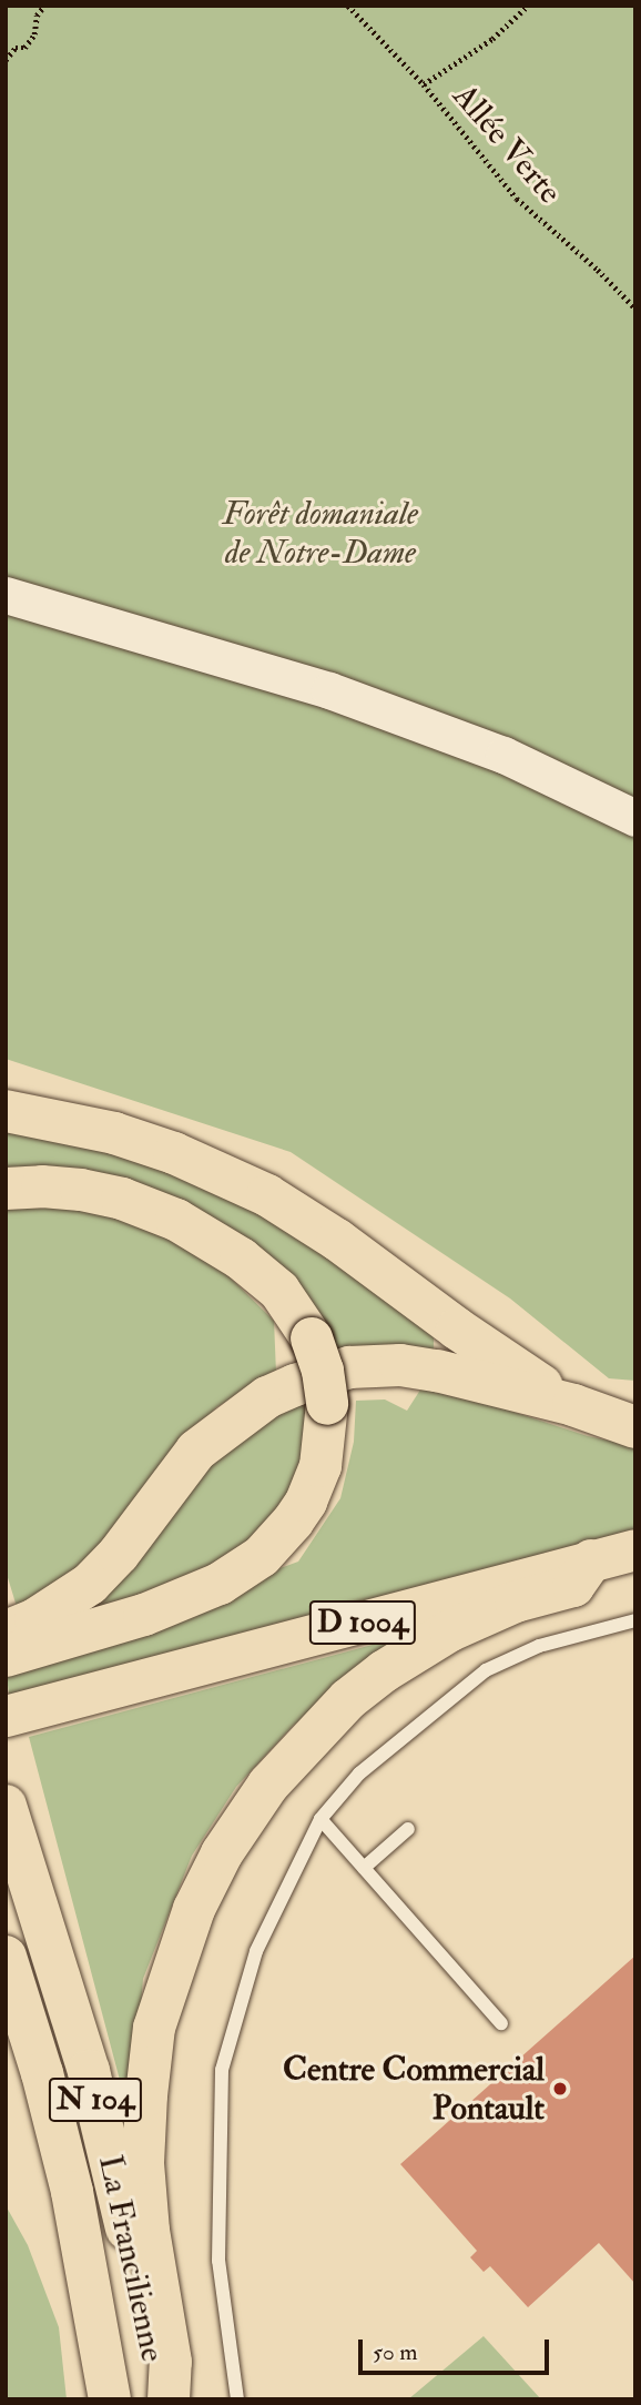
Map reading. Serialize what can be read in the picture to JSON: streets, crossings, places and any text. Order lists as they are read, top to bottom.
{
  "streets": {
    "highway": ["N 104", "La Francilienne"],
    "main road": ["D 1004"],
    "path": ["Allée Verte"]
  },
  "parks": ["Forêt domaniale de Notre-Dame"],
  "places": ["Centre Commercial Pontault"],
  "scale_bar": "50 m"
}
